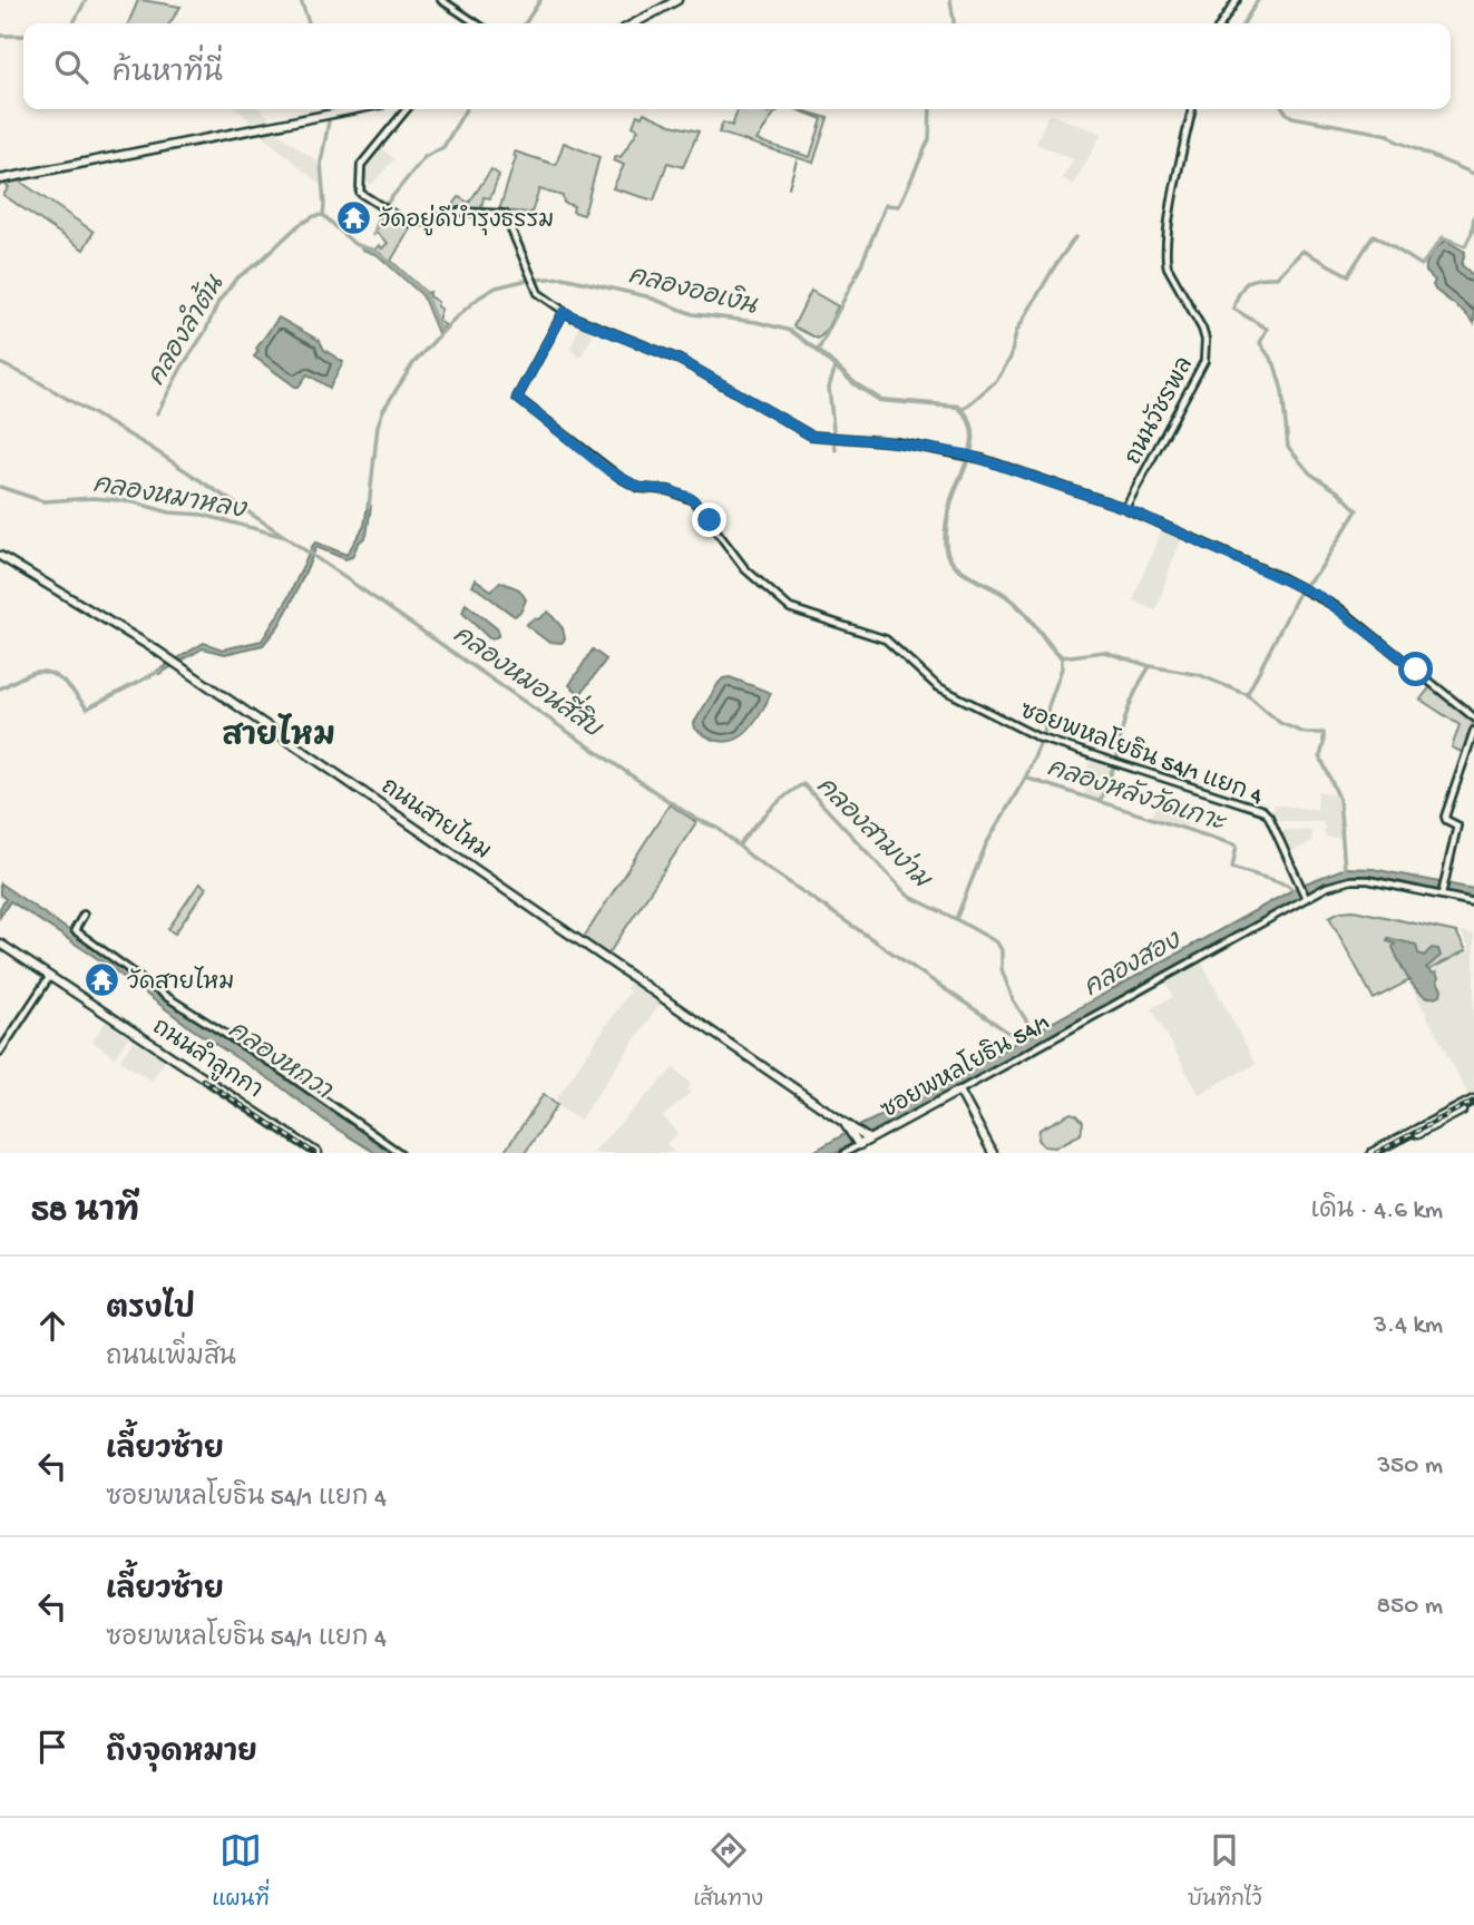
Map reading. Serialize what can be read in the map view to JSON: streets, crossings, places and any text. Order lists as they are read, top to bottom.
{
  "streets": {
    "main road": ["ถนนสายไหม", "ถนนลำลูกกา", "ซอยพหลโยธิน 54/1"],
    "street": ["ถนนวัชรพล", "ซอยพหลโยธิน 54/1 แยก 4"]
  },
  "crossings": [
    ["ซอยพหลโยธิน 54/1 แยก 4", "ซอยพหลโยธิน 54/1"],
    ["ถนนสายไหม", "ซอยพหลโยธิน 54/1"]
  ],
  "districts": ["สายไหม"],
  "water": [
    "คลองออเงิน",
    "คลองลำต้น",
    "คลองหมาหลง",
    "คลองหมอนสี่สิบ",
    "คลองหลังวัดเกาะ",
    "คลองสามง่าม",
    "คลองสอง",
    "คลองหกวา"
  ],
  "places": {
    "temple": ["วัดอยู่ดีบำรุงธรรม", "วัดสายไหม"]
  },
  "page": {
    "search": "ค้นหาที่นี่",
    "heading": ["58 นาที", "เดิน · 4.6 km"],
    "list": [
      ["ตรงไป", "ถนนเพิ่มสิน", "3.4 km"],
      ["เลี้ยวซ้าย", "ซอยพหลโยธิน 54/1 แยก 4", "350 m"],
      ["เลี้ยวซ้าย", "ซอยพหลโยธิน 54/1 แยก 4", "850 m"],
      "ถึงจุดหมาย"
    ],
    "nav": ["แผนที่", "เส้นทาง", "บันทึกไว้"]
  }
}
